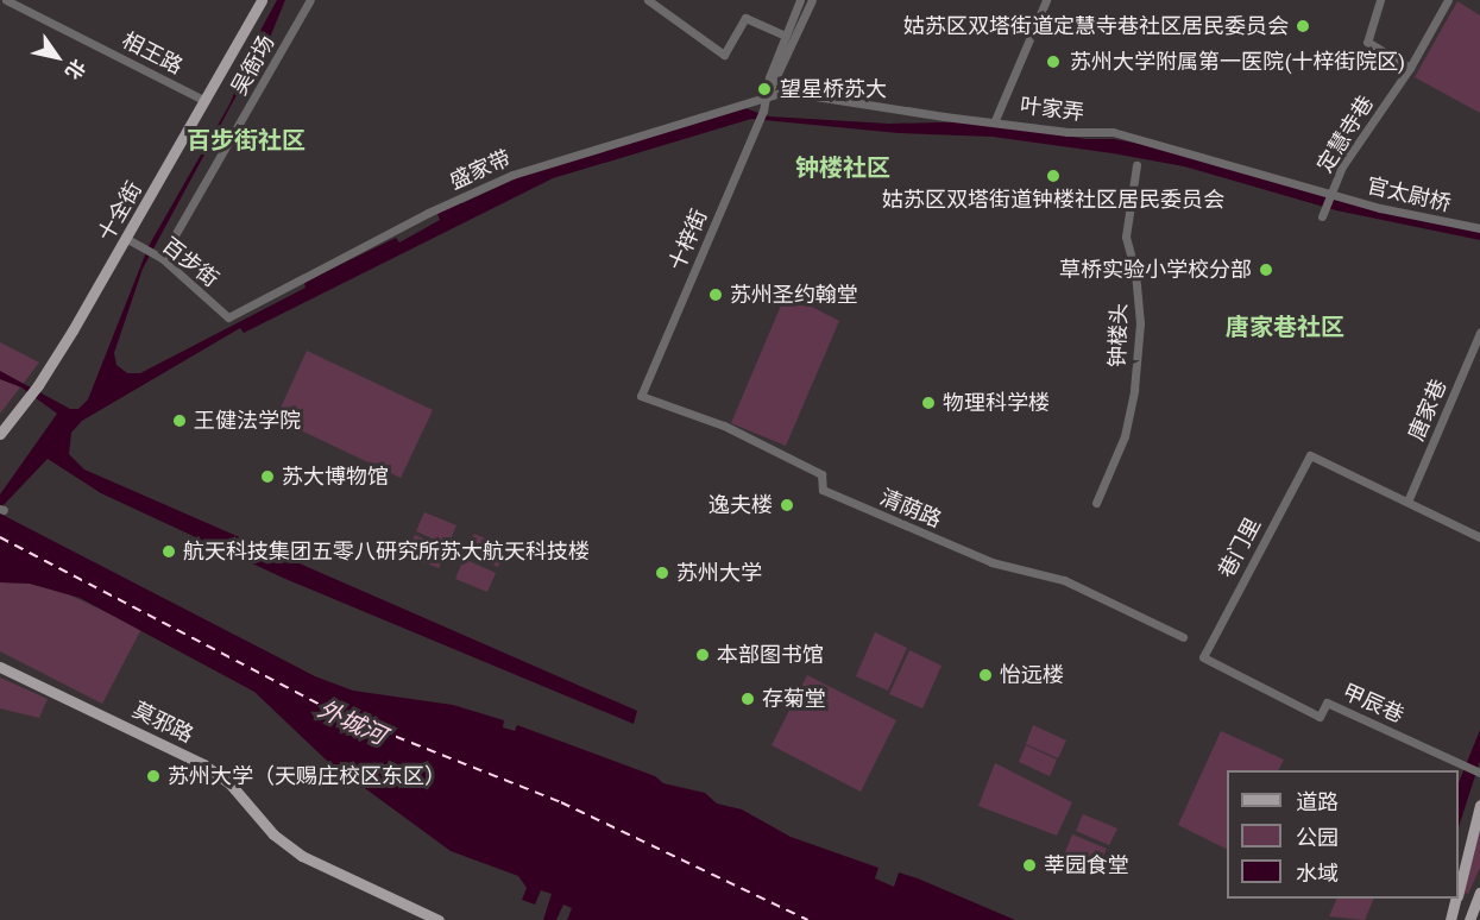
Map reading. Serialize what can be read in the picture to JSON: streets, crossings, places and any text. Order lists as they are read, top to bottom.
{
  "streets": {
    "main road": ["十全街", "莫邪路"],
    "street": [
      "相王路",
      "吴衙场",
      "叶家弄",
      "定慧寺巷",
      "盛家带",
      "官太尉桥",
      "十梓街",
      "百步街",
      "钟楼头",
      "唐家巷",
      "清荫路",
      "巷门里",
      "甲辰巷"
    ]
  },
  "crossings": [
    ["相王路", "十全街"],
    ["吴衙场", "百步街"],
    ["叶家弄", "定慧寺巷"],
    ["叶家弄", "盛家带"],
    ["叶家弄", "官太尉桥"],
    ["叶家弄", "十梓街"],
    ["定慧寺巷", "官太尉桥"],
    ["盛家带", "十梓街"],
    ["盛家带", "百步街"],
    ["十全街", "百步街"],
    ["十梓街", "清荫路"],
    ["唐家巷", "巷门里"],
    ["巷门里", "甲辰巷"]
  ],
  "districts": ["百步街社区", "钟楼社区", "唐家巷社区"],
  "water": ["外城河"],
  "places": [
    "姑苏区双塔街道定慧寺巷社区居民委员会",
    "苏州大学附属第一医院(十梓街院区)",
    "望星桥苏大",
    "姑苏区双塔街道钟楼社区居民委员会",
    "草桥实验小学校分部",
    "苏州圣约翰堂",
    "物理科学楼",
    "王健法学院",
    "苏大博物馆",
    "逸夫楼",
    "航天科技集团五零八研究所苏大航天科技楼",
    "苏州大学",
    "本部图书馆",
    "怡远楼",
    "存菊堂",
    "苏州大学（天赐庄校区东区）",
    "莘园食堂"
  ],
  "legend": ["道路", "公园", "水域"],
  "north": "bottom right"
}
